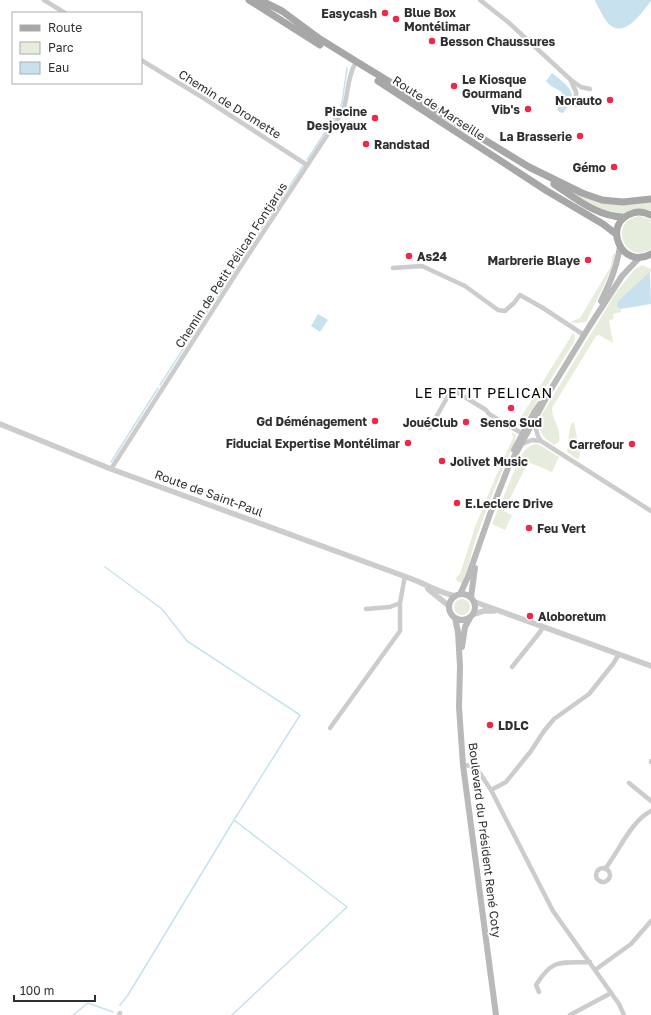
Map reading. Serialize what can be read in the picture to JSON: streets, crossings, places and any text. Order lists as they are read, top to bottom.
{
  "streets": {
    "main road": ["Route de Marseille", "Boulevard du Président René Coty"],
    "street": ["Chemin de Dromette", "Chemin de Petit Pélican Fontjarus", "Route de Saint-Paul"]
  },
  "crossings": [
    ["Chemin de Dromette", "Chemin de Petit Pélican Fontjarus"],
    ["Route de Marseille", "Chemin de Petit Pélican Fontjarus"],
    ["Chemin de Petit Pélican Fontjarus", "Route de Saint-Paul"],
    ["Route de Saint-Paul", "Boulevard du Président René Coty"]
  ],
  "districts": ["LE PETIT PELICAN"],
  "places": [
    "Easycash",
    "Blue Box Montélimar",
    "Besson Chaussures",
    "Le Kiosque Gourmand",
    "Norauto",
    "Vib's",
    "Piscine Desjoyaux",
    "La Brasserie",
    "Randstad",
    "Gémo",
    "As24",
    "Marbrerie Blaye",
    "Senso Sud",
    "Gd Déménagement",
    "JouéClub",
    "Fiducial Expertise Montélimar",
    "Carrefour",
    "Jolivet Music",
    "E.Leclerc Drive",
    "Feu Vert",
    "Aloboretum",
    "LDLC"
  ],
  "legend": ["Route", "Parc", "Eau"],
  "scale_bar": "100 m"
}
